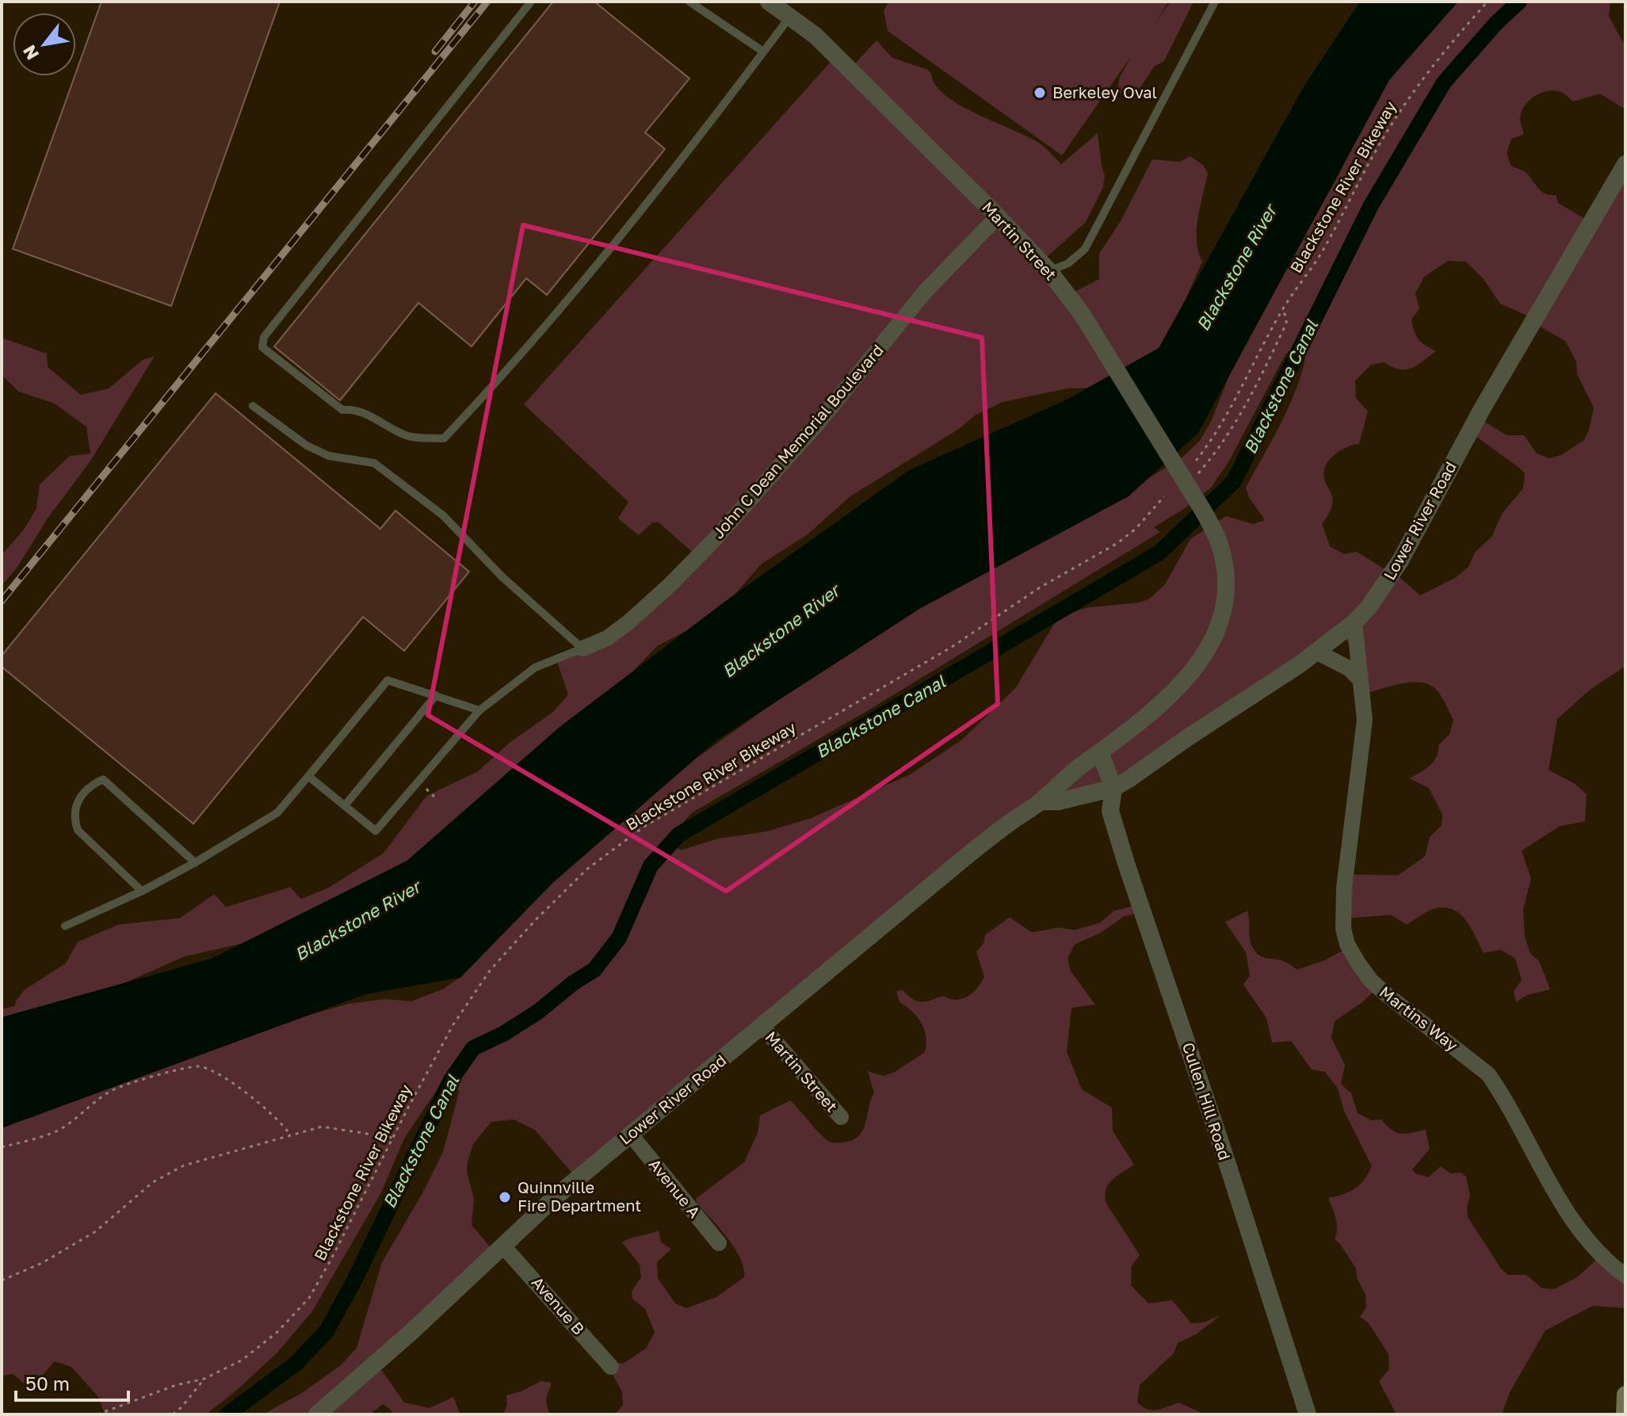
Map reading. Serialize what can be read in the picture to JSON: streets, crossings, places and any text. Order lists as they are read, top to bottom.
{
  "streets": {
    "street": [
      "Martin Street",
      "John C Dean Memorial Boulevard",
      "Lower River Road",
      "Martins Way",
      "Cullen Hill Road",
      "Avenue A",
      "Avenue B"
    ],
    "path": ["Blackstone River Bikeway"]
  },
  "crossings": [
    ["Martin Street", "John C Dean Memorial Boulevard"],
    ["Martin Street", "Lower River Road"],
    ["Lower River Road", "Martins Way"],
    ["Lower River Road", "Cullen Hill Road"],
    ["Lower River Road", "Avenue A"],
    ["Lower River Road", "Avenue B"]
  ],
  "water": ["Blackstone River", "Blackstone Canal"],
  "places": ["Berkeley Oval", "Quinnville Fire Department"],
  "scale_bar": "50 m",
  "north": "bottom left"
}
